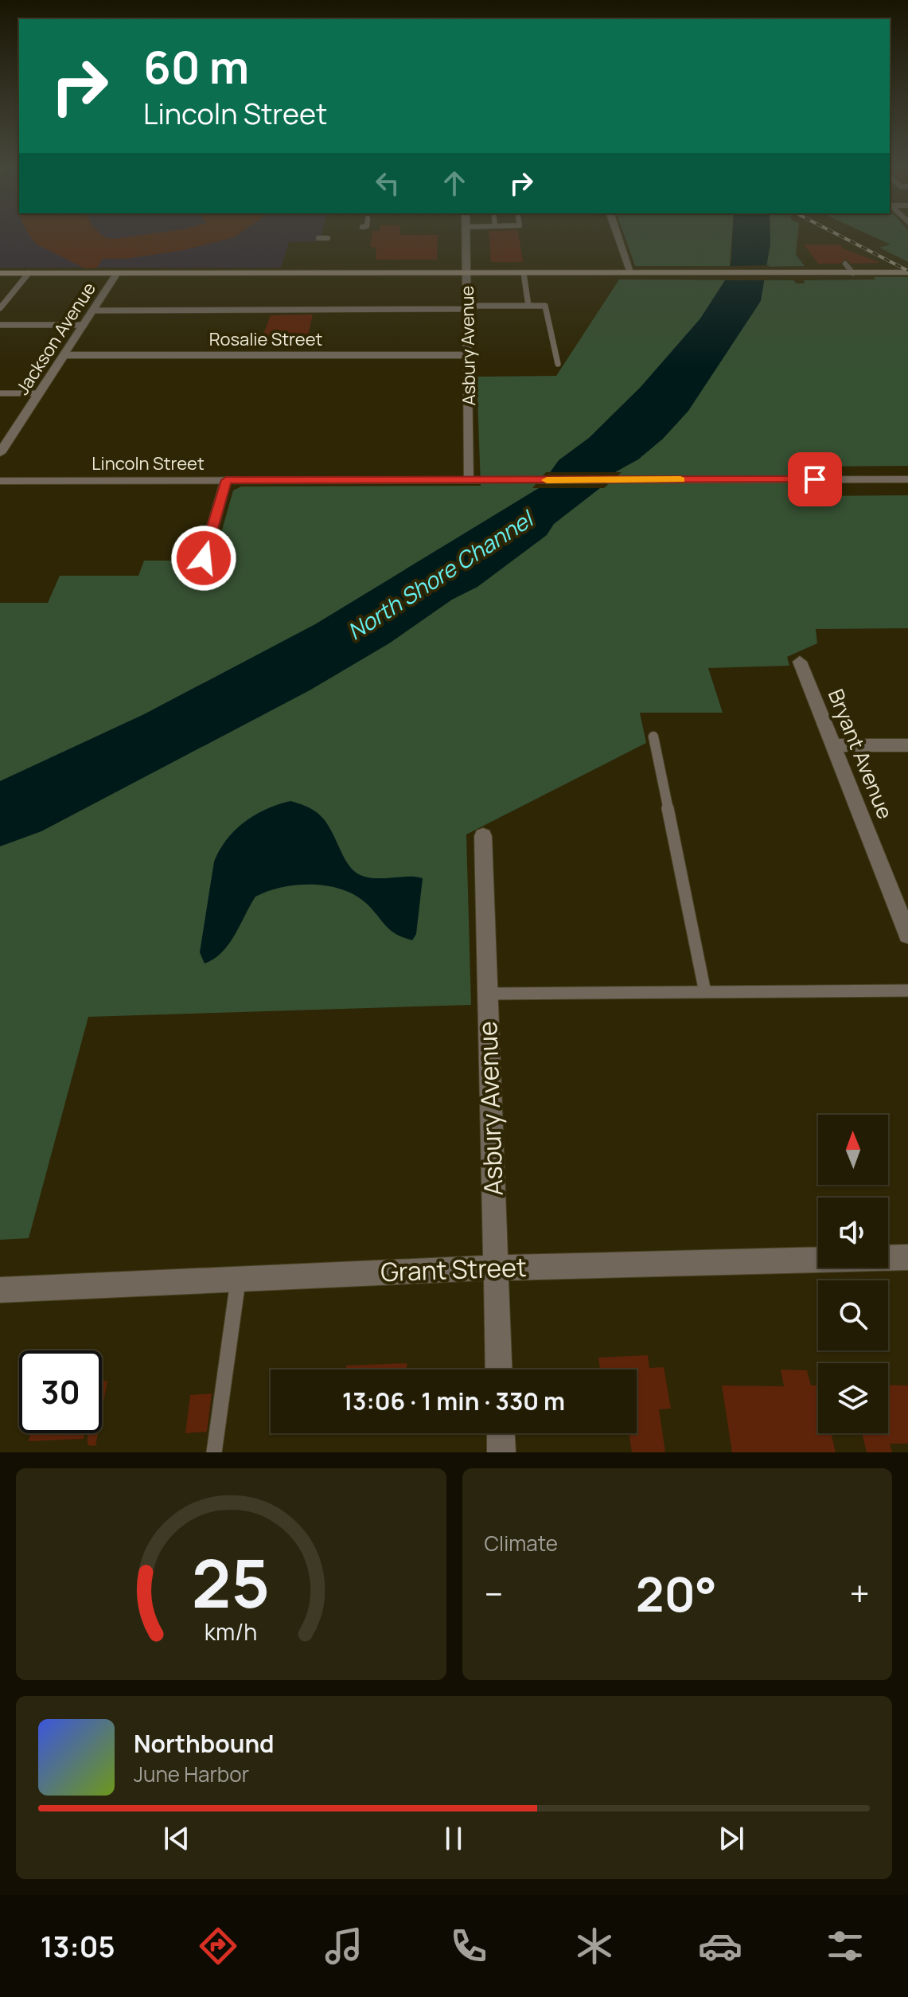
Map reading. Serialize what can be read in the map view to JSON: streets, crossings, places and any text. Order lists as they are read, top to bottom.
{
  "streets": {
    "street": [
      "Jackson Avenue",
      "Rosalie Street",
      "Asbury Avenue",
      "Lincoln Street",
      "Bryant Avenue",
      "Grant Street"
    ]
  },
  "crossings": [
    ["Jackson Avenue", "Rosalie Street"],
    ["Rosalie Street", "Asbury Avenue"],
    ["Asbury Avenue", "Lincoln Street"],
    ["Asbury Avenue", "Grant Street"]
  ],
  "water": ["North Shore Channel"],
  "north": "top",
  "page": {
    "turn": ["60 m", "Lincoln Street"],
    "limit": "30",
    "trip": "13:06 · 1 min · 330 m",
    "tile": "Climate",
    "heat": ["−", "20°", "+"],
    "song": ["Northbound", "June Harbor"],
    "tabs": "13:05",
    "gauge": ["25", "km/h"]
  }
}
